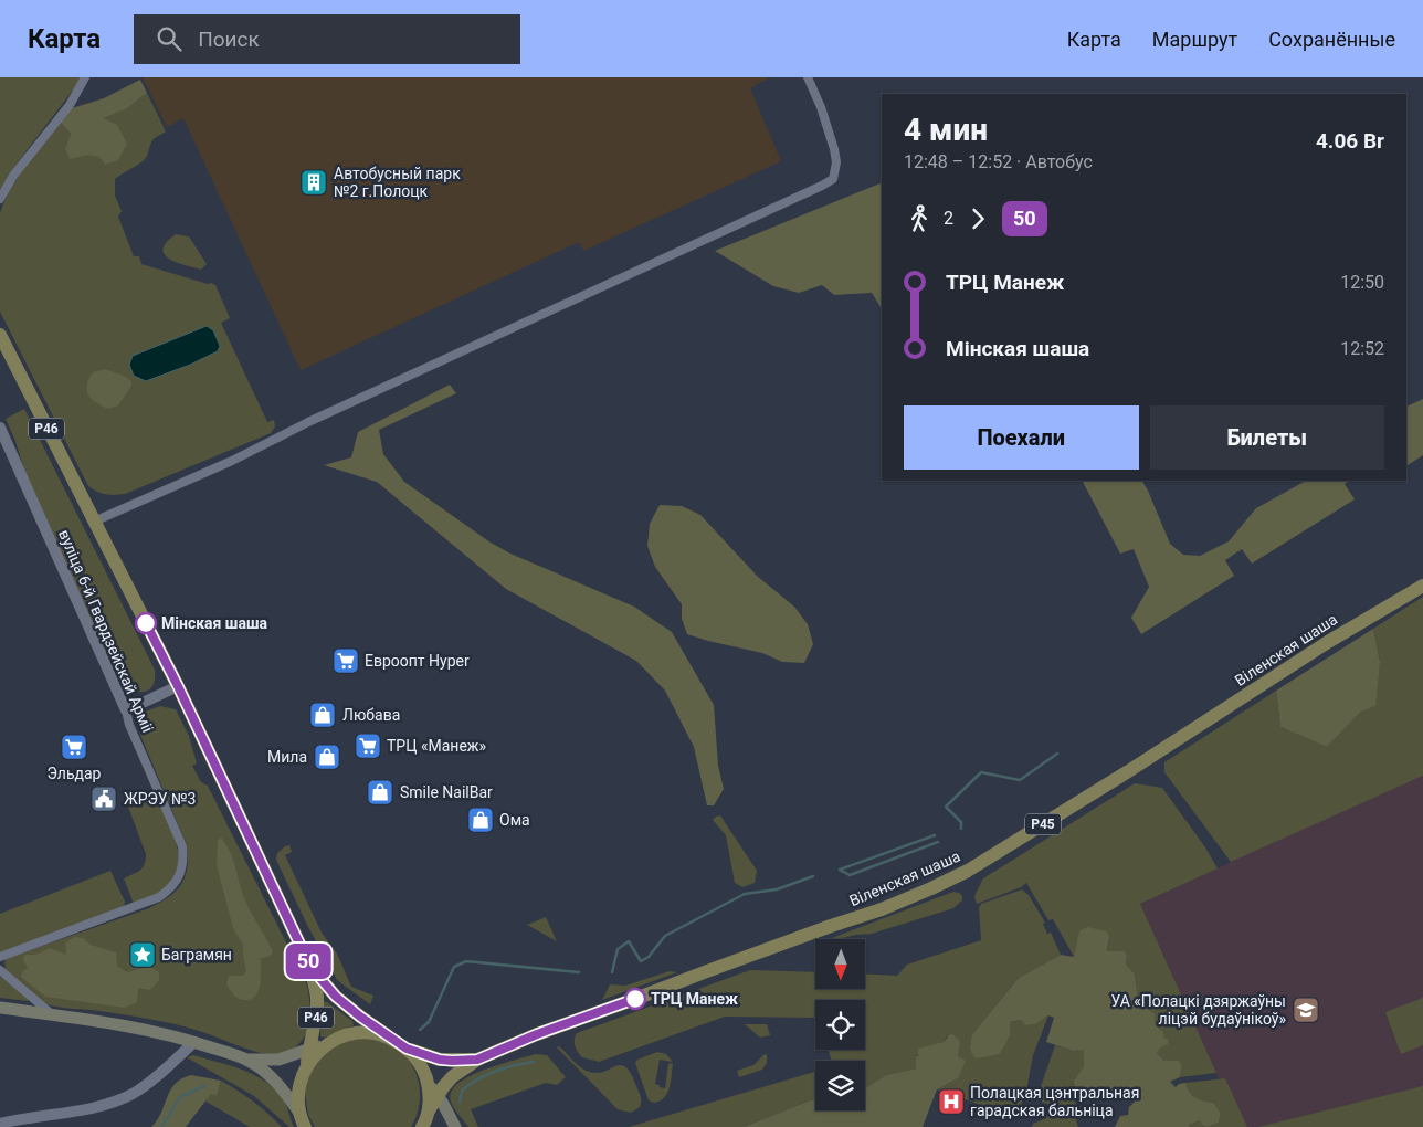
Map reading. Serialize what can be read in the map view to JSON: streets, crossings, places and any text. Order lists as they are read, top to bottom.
{
  "streets": {
    "main road": ["Р46", "Віленская шаша", "Р45"],
    "street": ["вуліца 6-й Гвардзейскай Арміі"]
  },
  "crossings": [
    ["Р46", "Р45"],
    ["Віленская шаша", "Р45"]
  ],
  "places": {
    "building": ["Автобусный парк №2 г.Полоцк"],
    "other": ["Мінская шаша", "ТРЦ Манеж"],
    "supermarket": ["Евроопт Hyper", "ТРЦ «Манеж»", "Эльдар"],
    "shop": [
      "Любава",
      "Мила",
      "Smile NailBar",
      "Ома"
    ],
    "public building": ["ЖРЭУ №3"],
    "place": ["Баграмян"],
    "school or university": ["УА «Полацкі дзяржаўны ліцэй будаўнікоў»"],
    "hospital": ["Полацкая цэнтральная гарадская бальніца"]
  },
  "lines": ["bus line 50"],
  "north": "bottom",
  "page": {
    "header": "Карта",
    "search": "Поиск",
    "nav": ["Карта", "Маршрут", "Сохранённые"],
    "on_map": "50",
    "heading": ["4 мин", "12:48 – 12:52 · Автобус", "4.06 Br"],
    "legs": ["2", "50"],
    "list": [
      {
        "name": "ТРЦ Манеж",
        "value": "12:50"
      },
      {
        "name": "Мінская шаша",
        "value": "12:52"
      }
    ],
    "buttons": ["Поехали", "Билеты"]
  }
}
